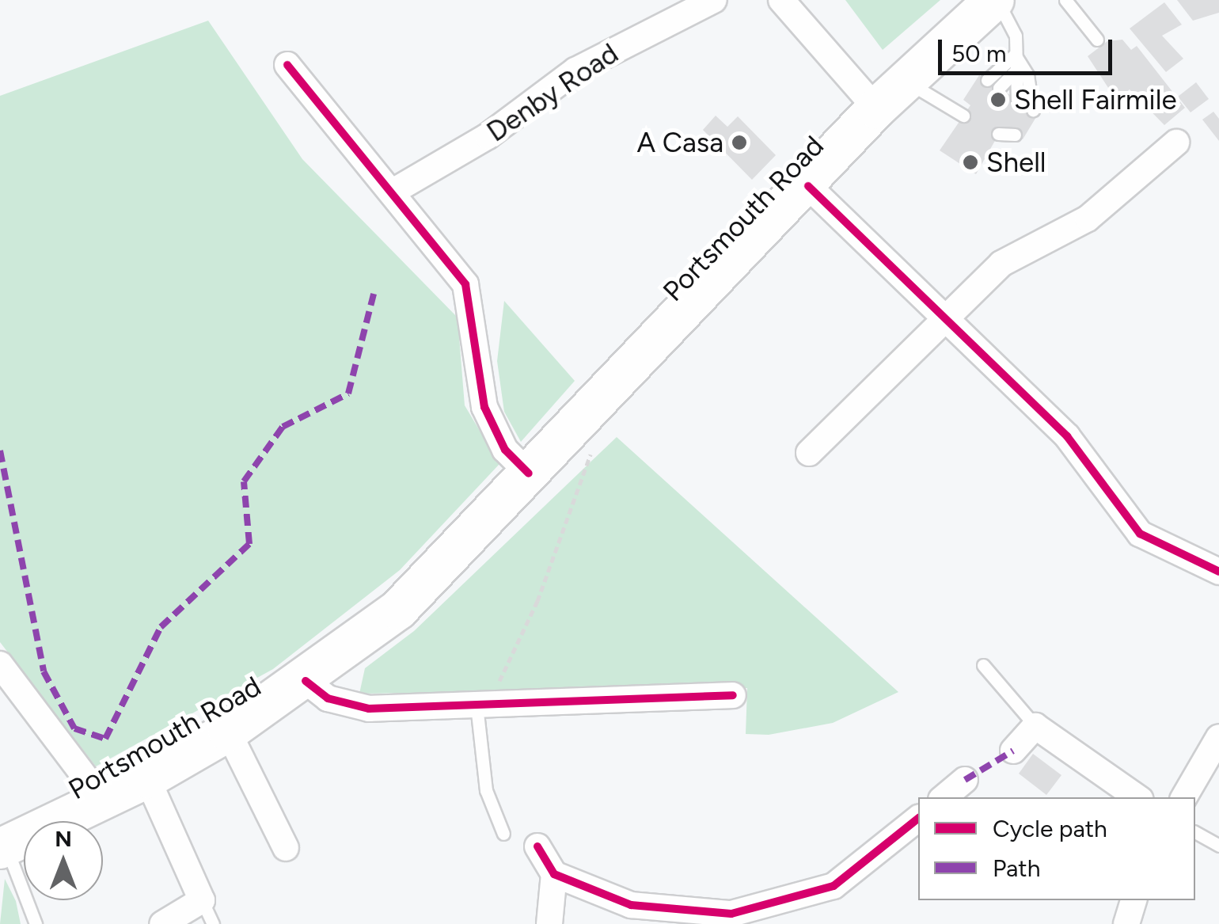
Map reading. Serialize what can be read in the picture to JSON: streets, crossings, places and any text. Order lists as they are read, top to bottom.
{
  "streets": {
    "main road": ["Portsmouth Road"],
    "street": ["Denby Road"]
  },
  "places": ["Shell Fairmile", "A Casa", "Shell"],
  "legend": ["Cycle path", "Path"],
  "scale_bar": "50 m",
  "north": "top"
}
